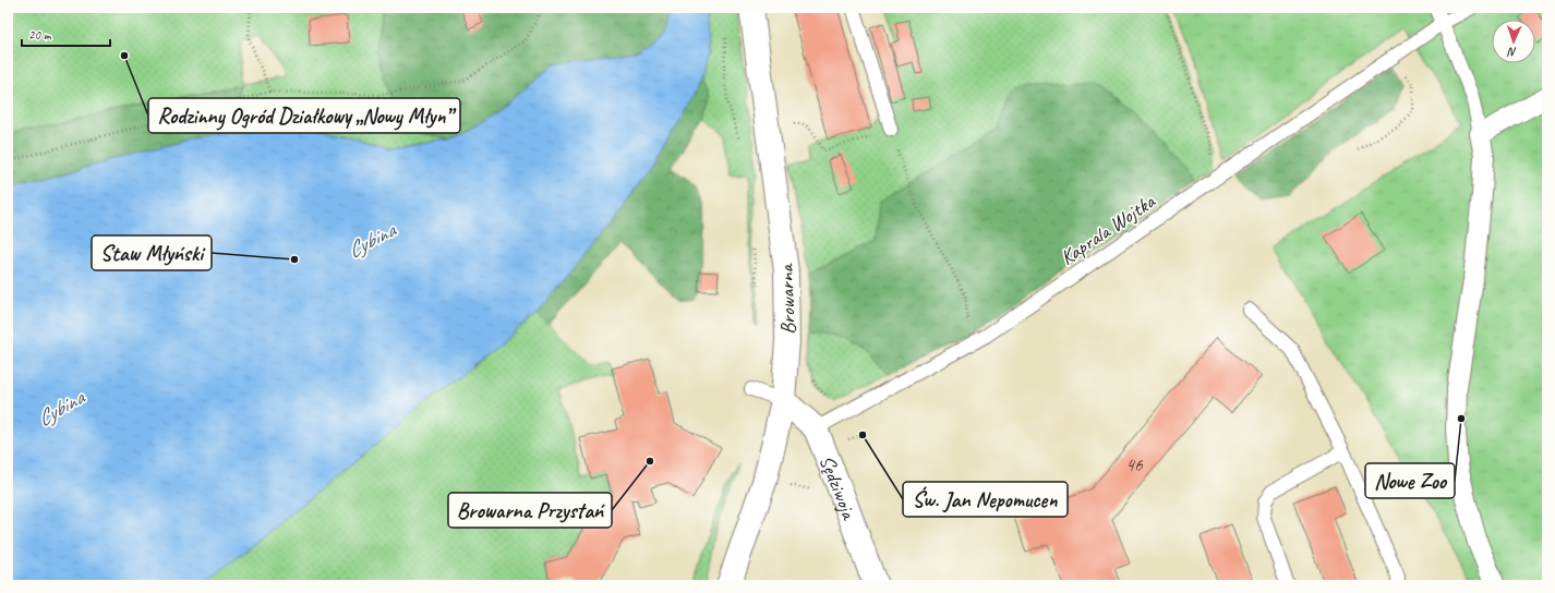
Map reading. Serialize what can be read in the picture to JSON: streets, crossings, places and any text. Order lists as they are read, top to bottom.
{
  "streets": {
    "street": ["Browarna", "Sędziwoja"],
    "lane": ["Kaprala Wojtka"]
  },
  "crossings": [
    ["Kaprala Wojtka", "Sędziwoja"],
    ["Browarna", "Sędziwoja"]
  ],
  "water": ["Cybina"],
  "places": [
    "Rodzinny Ogród Działkowy „Nowy Młyn”",
    "Staw Młyński",
    "Nowe Zoo",
    "Św. Jan Nepomucen",
    "Browarna Przystań"
  ],
  "house_numbers": ["46"],
  "scale_bar": "20 m",
  "north": "bottom"
}
